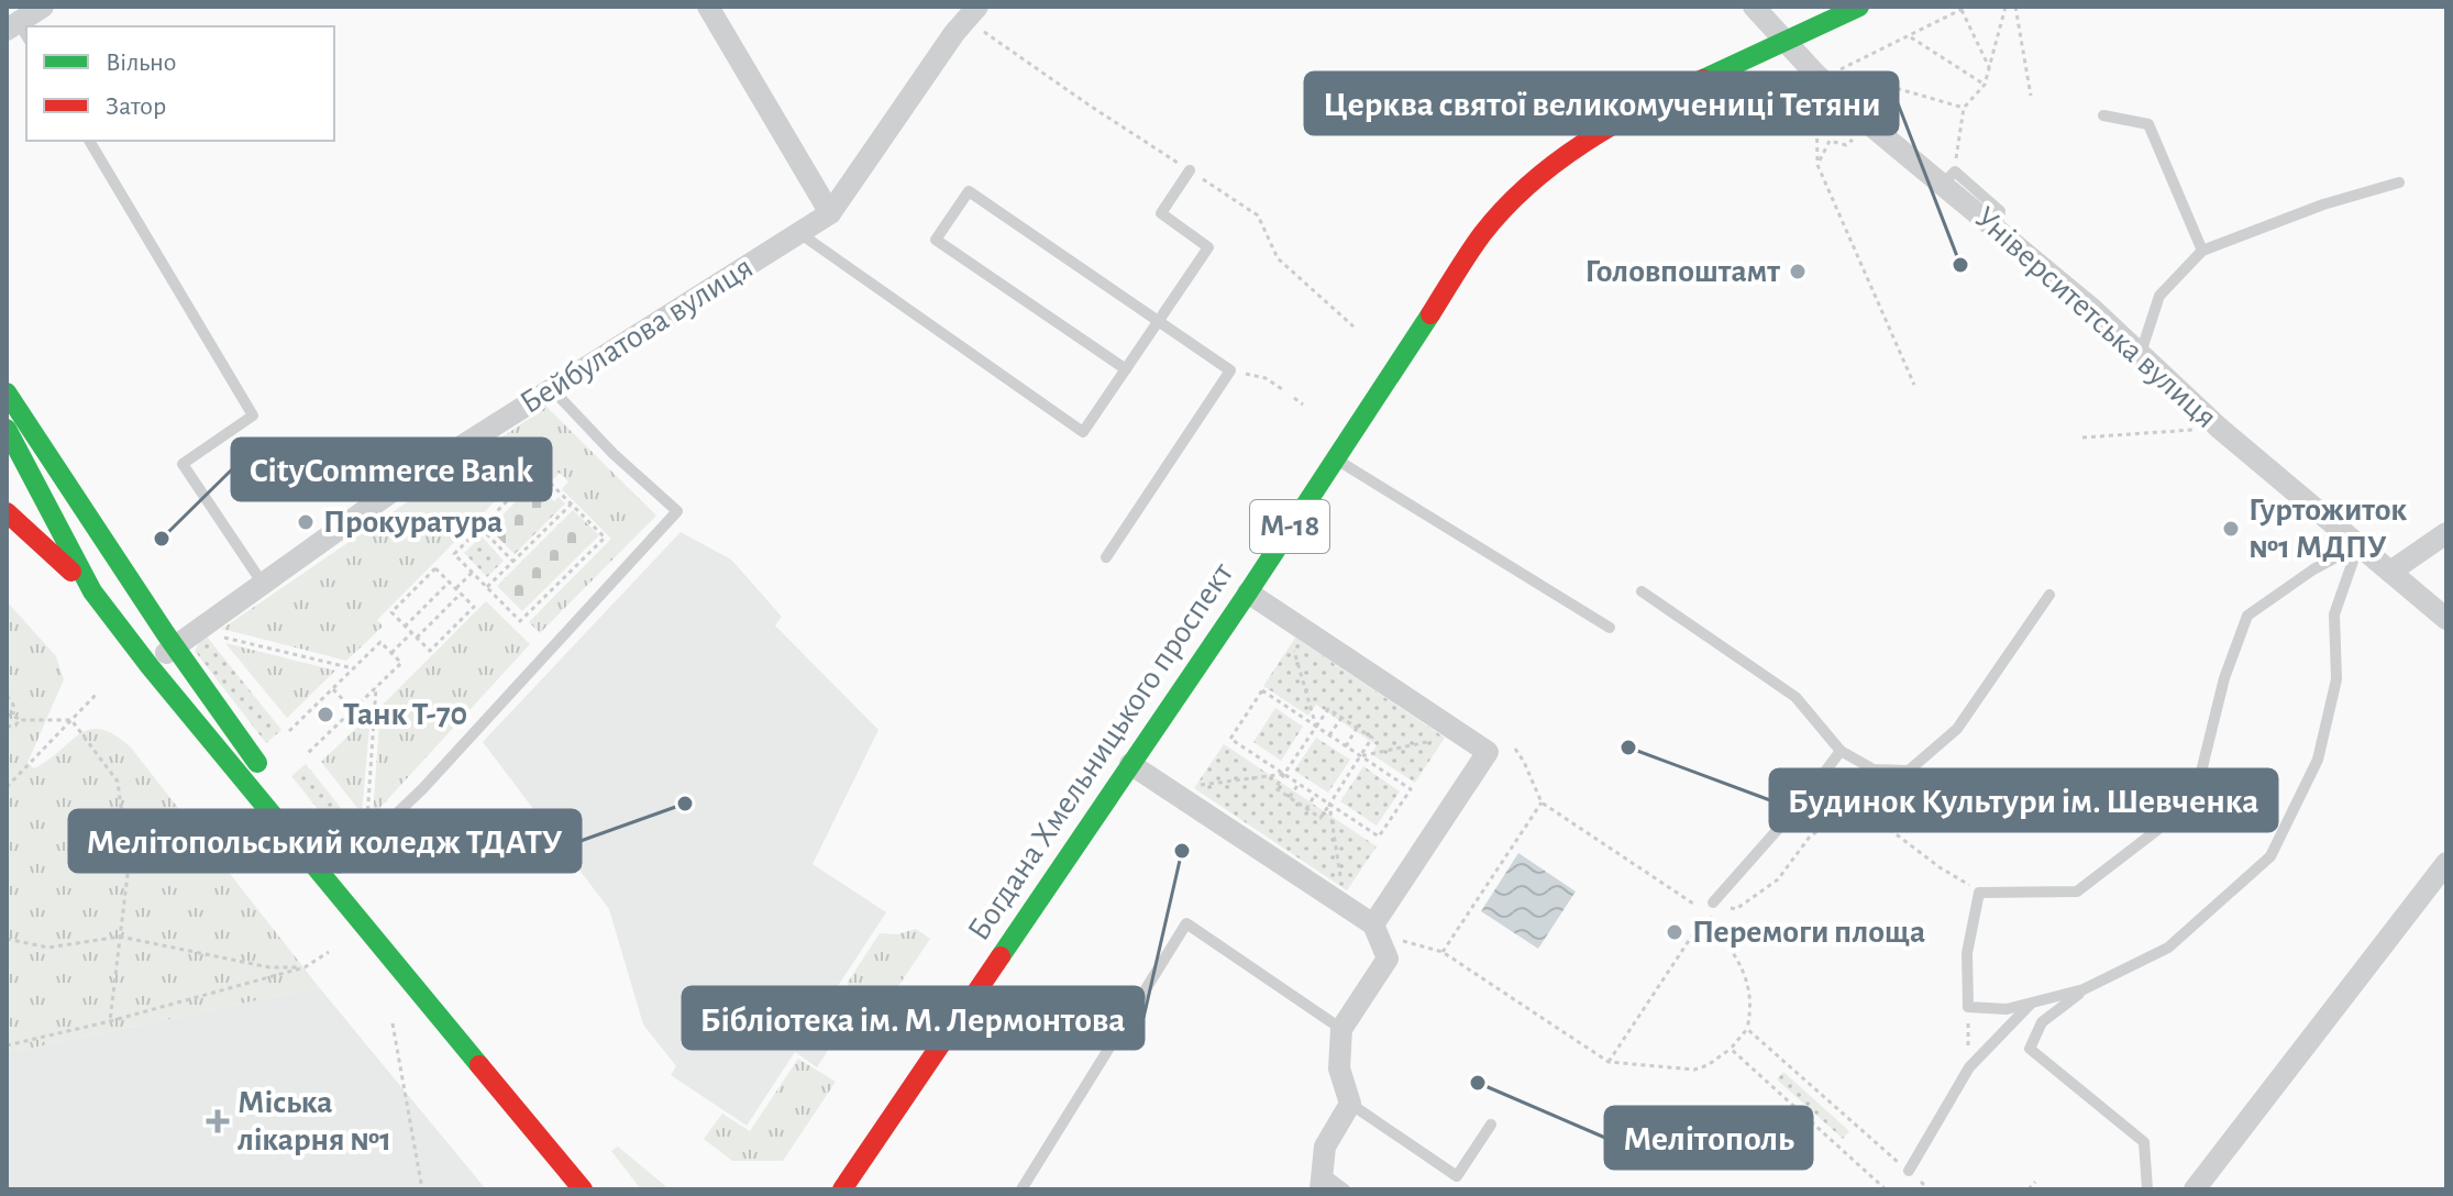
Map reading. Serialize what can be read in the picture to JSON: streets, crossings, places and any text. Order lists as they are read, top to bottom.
{
  "streets": {
    "main road": ["М-18", "Богдана Хмельницького проспект"],
    "street": ["Університетська вулиця", "Бейбулатова вулиця"]
  },
  "crossings": [
    ["Університетська вулиця", "Богдана Хмельницького проспект"]
  ],
  "places": {
    "other": [
      "Церква святої великомучениці Тетяни",
      "Головпоштамт",
      "Прокуратура",
      "Гуртожиток №1 МДПУ",
      "CityCommerce Bank",
      "Танк Т-70",
      "Будинок Культури ім. Шевченка",
      "Мелітопольський коледж ТДАТУ",
      "Бібліотека ім. М. Лермонтова",
      "Перемоги площа",
      "Мелітополь"
    ],
    "health": ["Міська лікарня №1"]
  },
  "legend": ["Вільно", "Затор"]
}
